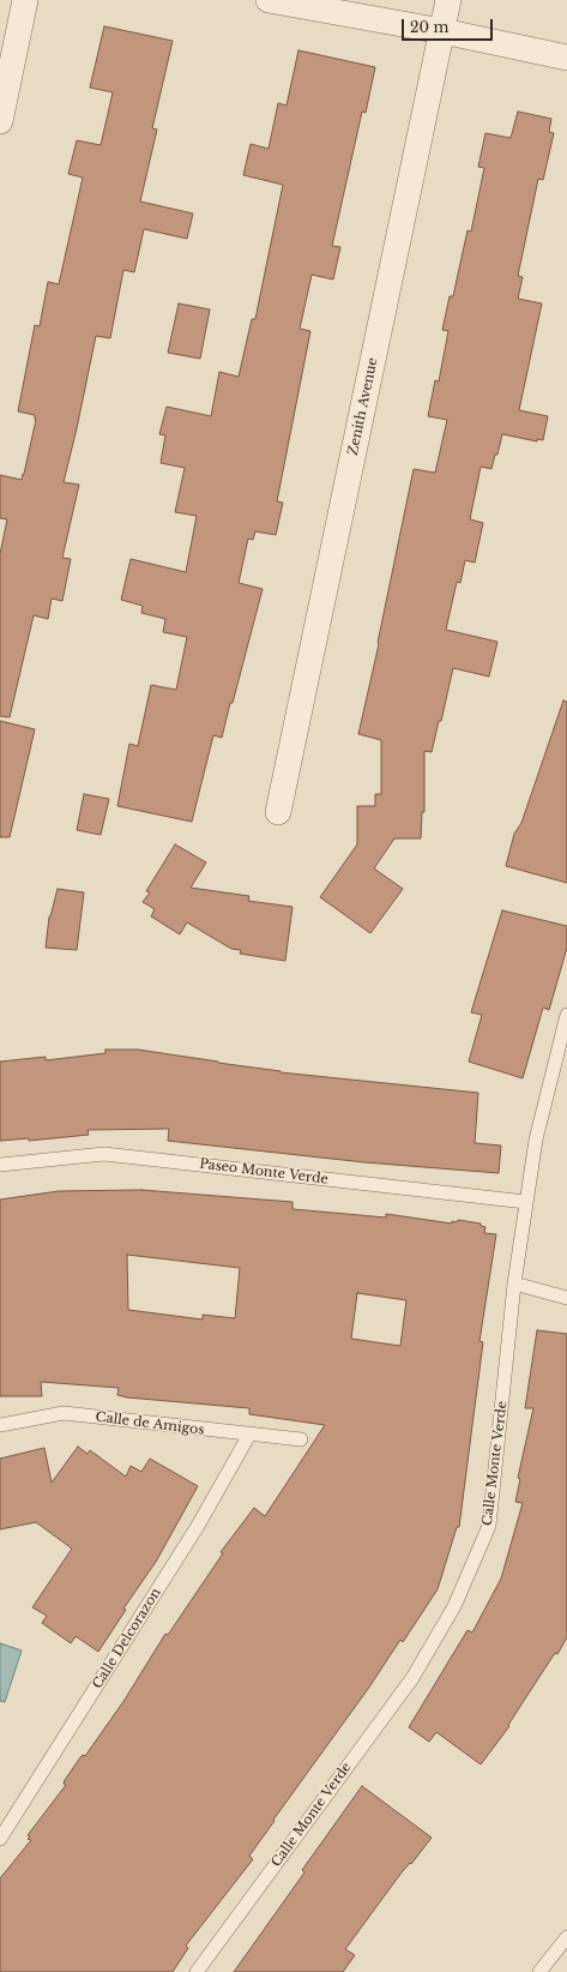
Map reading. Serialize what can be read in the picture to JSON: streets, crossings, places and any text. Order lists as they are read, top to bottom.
{
  "streets": {
    "street": ["Zenith Avenue"],
    "lane": [
      "Paseo Monte Verde",
      "Calle de Amigos",
      "Calle Monte Verde",
      "Calle Delcorazon"
    ]
  },
  "crossings": [
    ["Paseo Monte Verde", "Calle Monte Verde"],
    ["Calle de Amigos", "Calle Delcorazon"]
  ],
  "scale_bar": "20 m"
}
